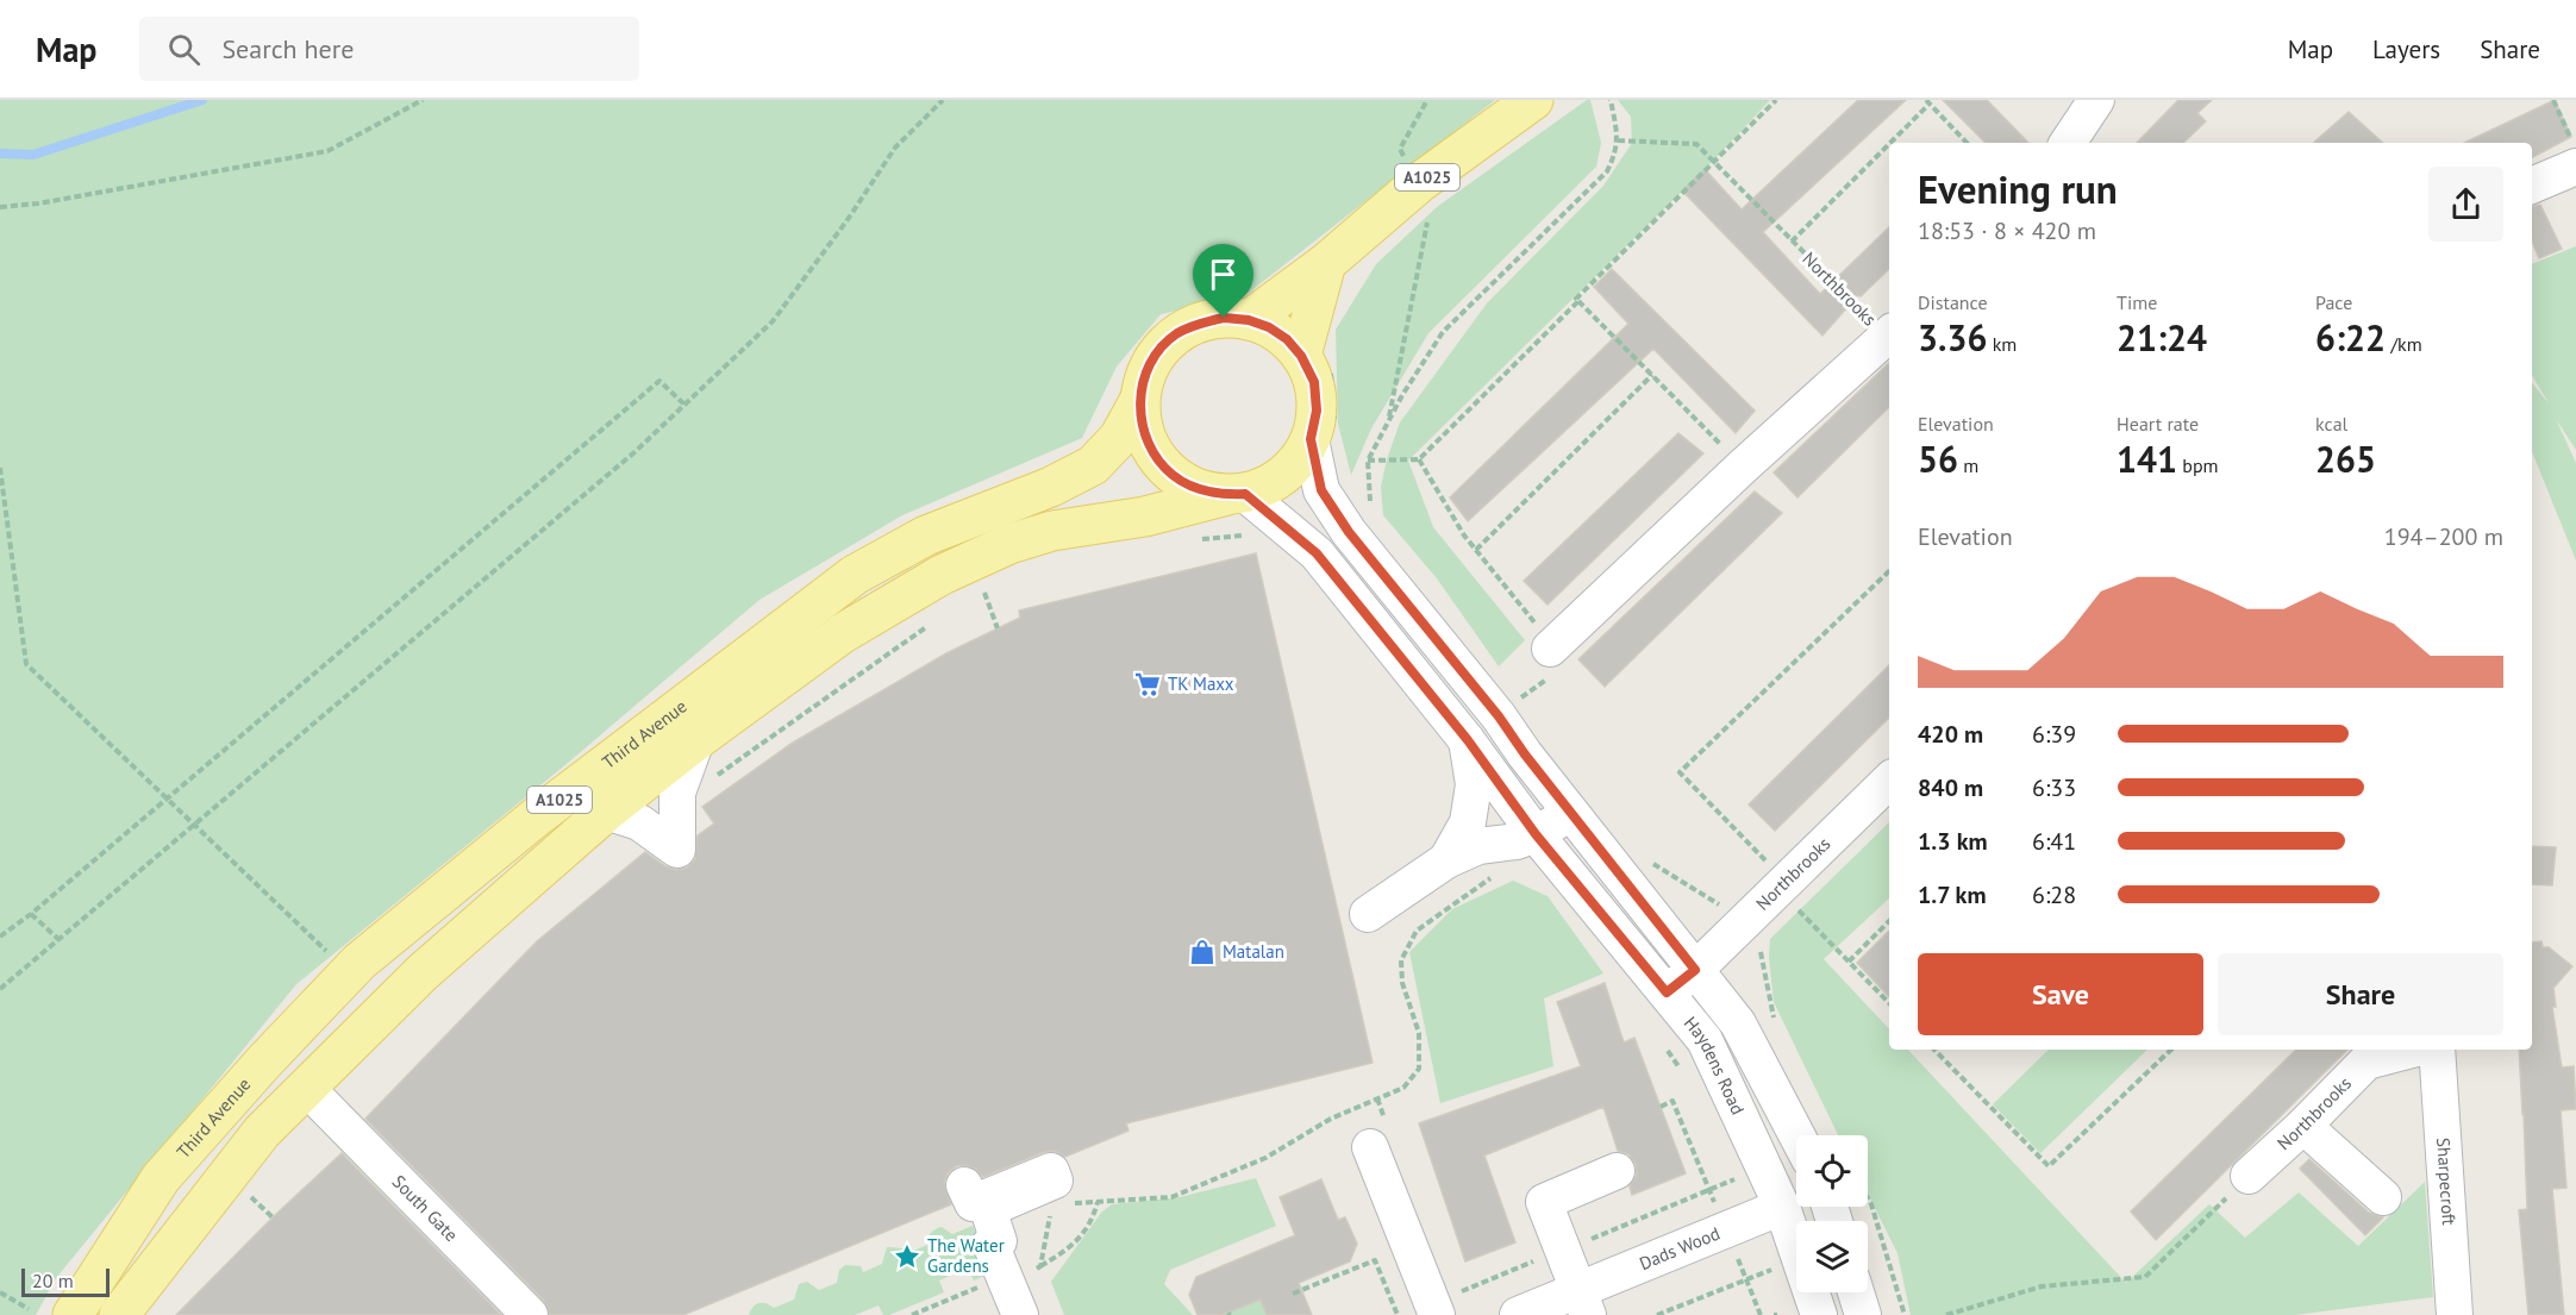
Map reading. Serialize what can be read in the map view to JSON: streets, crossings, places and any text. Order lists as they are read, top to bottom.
{
  "streets": {
    "main road": ["A1025", "Third Avenue"],
    "street": [
      "Northbrooks",
      "Haydens Road",
      "Sharpecroft",
      "South Gate",
      "Dads Wood"
    ]
  },
  "crossings": [
    ["A1025", "Third Avenue"],
    ["A1025", "Haydens Road"],
    ["Northbrooks", "Haydens Road"],
    ["Third Avenue", "Haydens Road"],
    ["Haydens Road", "Dads Wood"]
  ],
  "places": {
    "supermarket": ["TK Maxx"],
    "shop": ["Matalan"],
    "place": ["The Water Gardens"]
  },
  "scale_bar": "20 m",
  "page": {
    "header": "Map",
    "search": "Search here",
    "nav": ["Map", "Layers", "Share"],
    "heading": ["Evening run", "18:53 · 8 × 420 m"],
    "stats": [
      ["Distance", "3.36 km"],
      ["Time", "21:24"],
      ["Pace", "6:22 /km"],
      ["Elevation", "56 m"],
      ["Heart rate", "141 bpm"],
      ["kcal", "265"]
    ],
    "chart": ["Elevation", "194–200 m"],
    "list": [
      {
        "name": "420 m",
        "note": "6:39"
      },
      {
        "name": "840 m",
        "note": "6:33"
      },
      {
        "name": "1.3 km",
        "note": "6:41"
      },
      {
        "name": "1.7 km",
        "note": "6:28"
      }
    ],
    "buttons": ["Save", "Share"],
    "scale": "20 m"
  }
}
